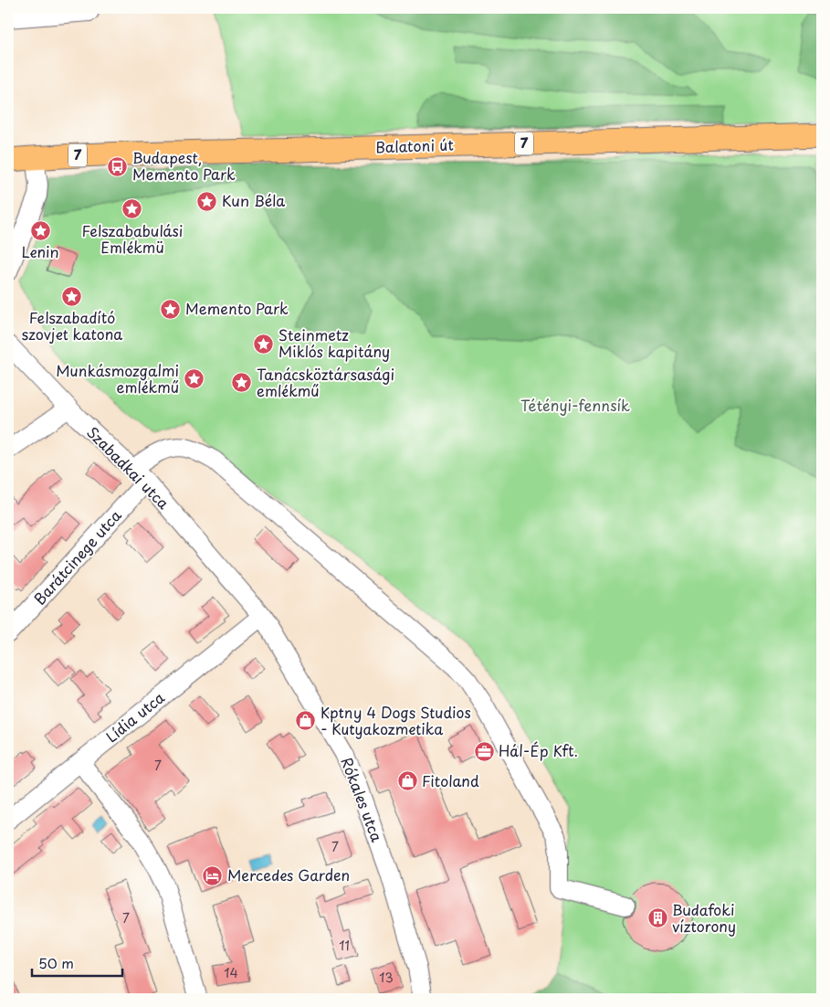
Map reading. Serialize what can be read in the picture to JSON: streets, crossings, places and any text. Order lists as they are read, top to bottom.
{
  "streets": {
    "main road": ["7", "Balatoni út"],
    "street": [
      "Szabadkai utca",
      "Barátcinege utca",
      "Lídia utca",
      "Rókales utca"
    ]
  },
  "crossings": [
    ["Szabadkai utca", "Barátcinege utca"],
    ["Szabadkai utca", "Lídia utca"],
    ["Szabadkai utca", "Rókales utca"],
    ["Lídia utca", "Rókales utca"]
  ],
  "parks": ["Tétényi-fennsík"],
  "places": {
    "bus stop": ["Budapest, Memento Park"],
    "place": [
      "Kun Béla",
      "Felszababulási Emlékmü",
      "Lenin",
      "Felszabadító szovjet katona",
      "Memento Park",
      "Steinmetz Miklós kapitány",
      "Munkásmozgalmi emlékmű",
      "Tanácsköztársasági emlékmű"
    ],
    "shop": ["Kptny 4 Dogs Studios - Kutyakozmetika", "Fitoland"],
    "office": ["Hál-Ép Kft."],
    "hotel": ["Mercedes Garden"],
    "building": ["Budafoki víztorony"]
  },
  "house_numbers": [
    "7",
    "7",
    "7",
    "11",
    "14",
    "13"
  ],
  "scale_bar": "50 m"
}
